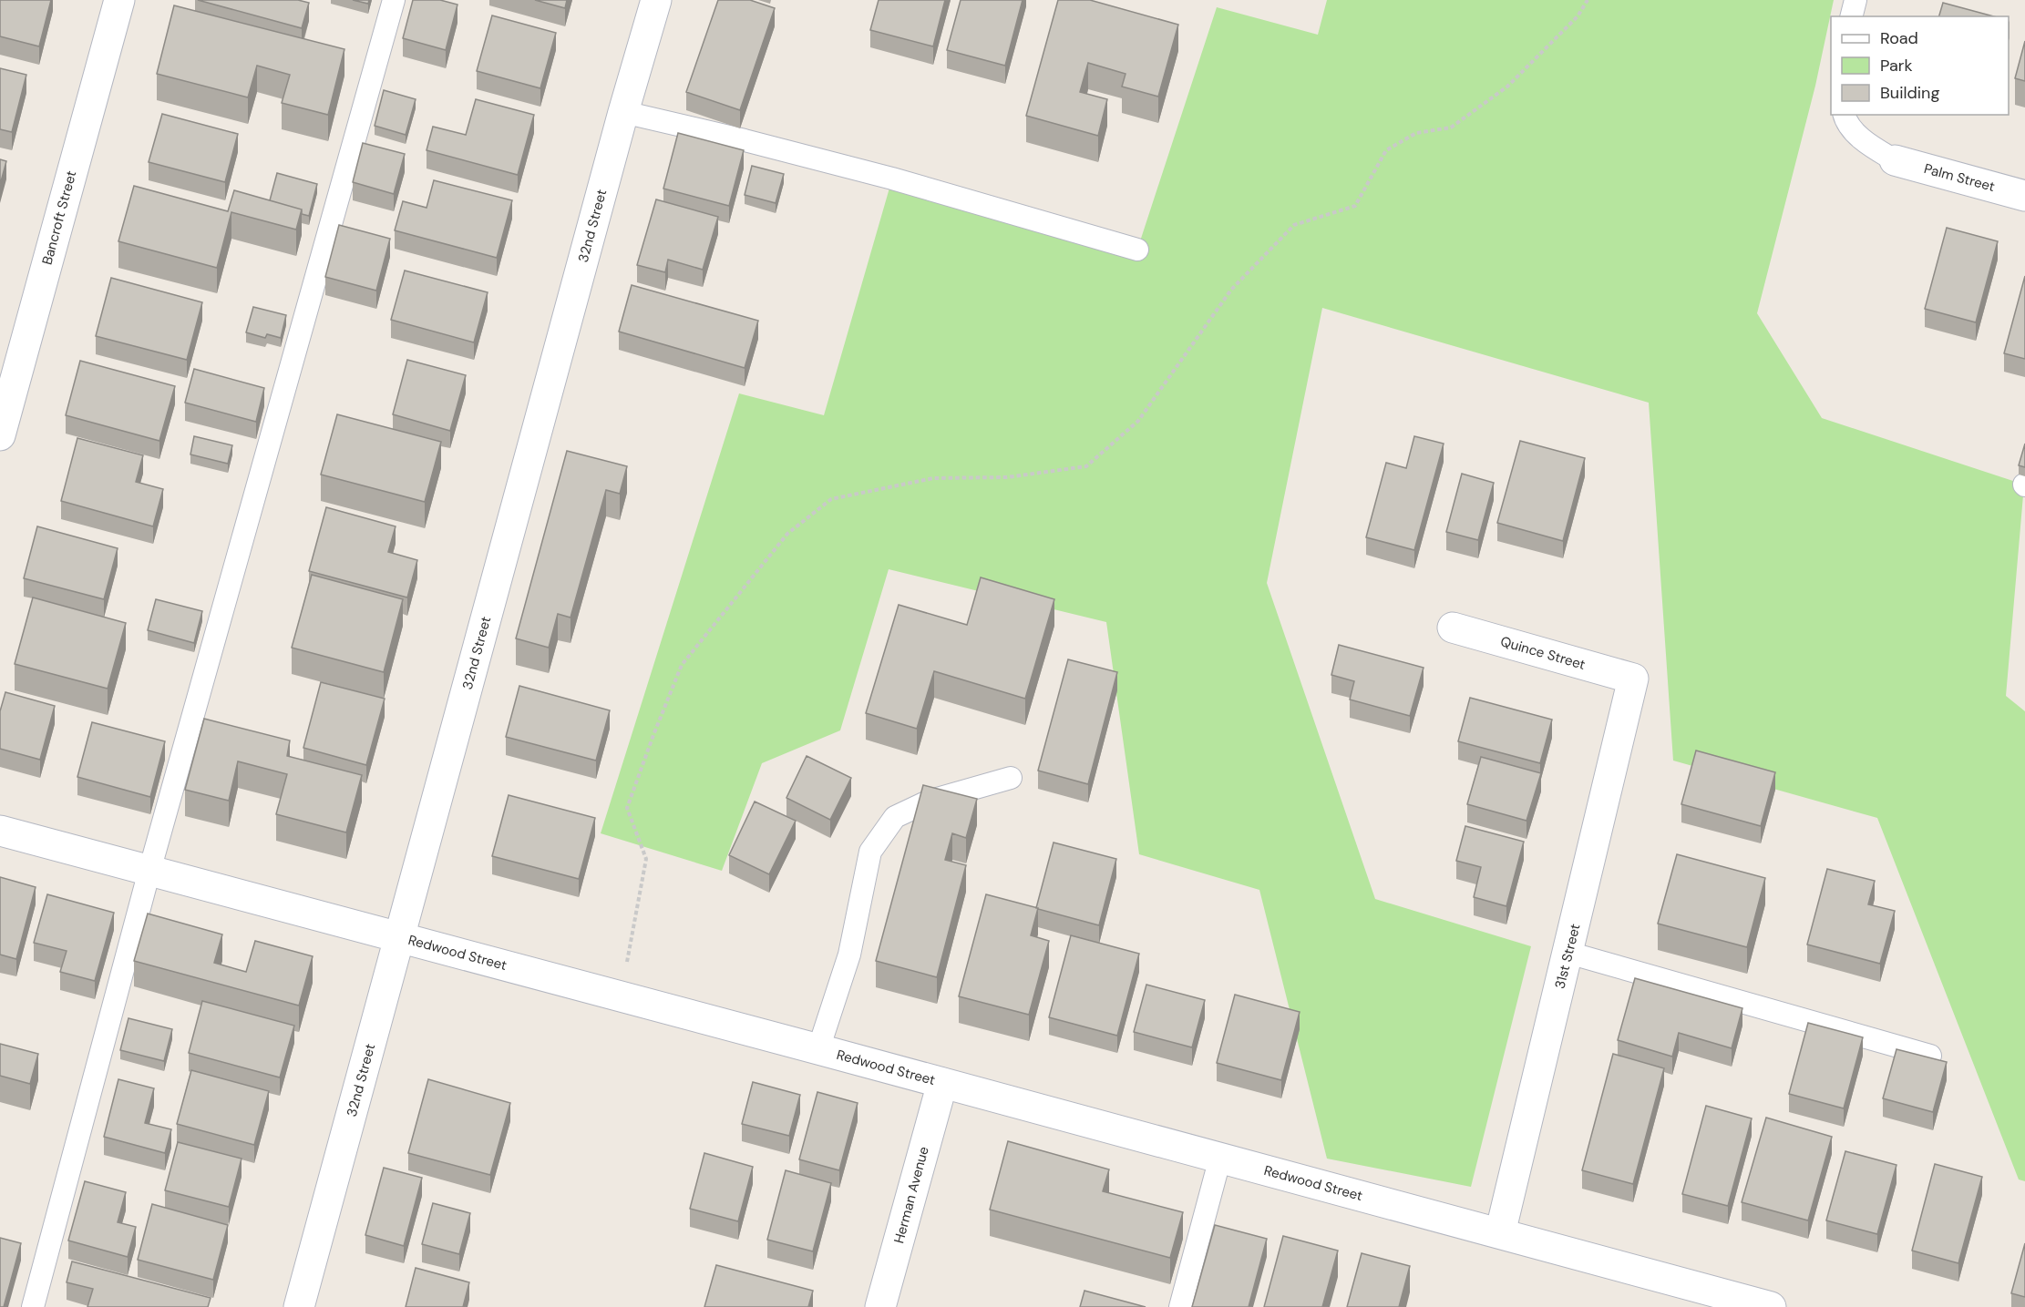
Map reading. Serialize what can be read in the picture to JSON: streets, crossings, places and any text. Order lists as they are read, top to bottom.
{
  "streets": {
    "street": [
      "Palm Street",
      "Bancroft Street",
      "32nd Street",
      "Quince Street",
      "Redwood Street",
      "31st Street",
      "Herman Avenue"
    ]
  },
  "crossings": [
    ["32nd Street", "Redwood Street"],
    ["Quince Street", "31st Street"],
    ["Redwood Street", "31st Street"],
    ["Redwood Street", "Herman Avenue"]
  ],
  "legend": ["Road", "Park", "Building"]
}
